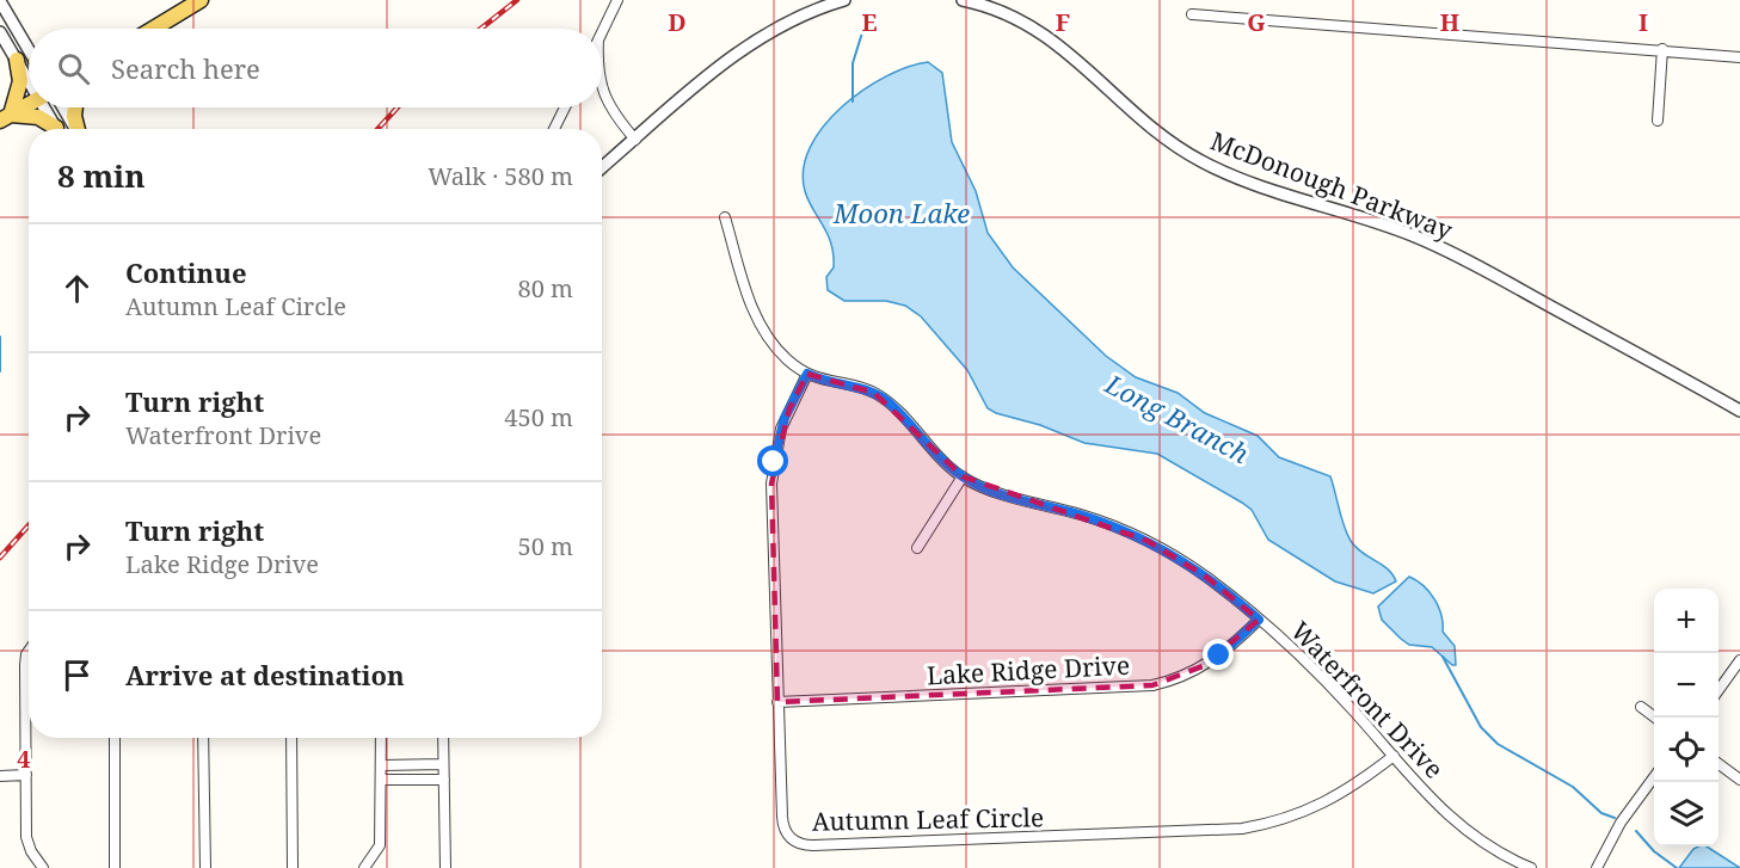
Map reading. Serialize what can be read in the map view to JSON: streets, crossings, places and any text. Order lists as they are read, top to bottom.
{
  "streets": {
    "street": [
      "McDonough Parkway",
      "Lake Ridge Drive",
      "Waterfront Drive",
      "Autumn Leaf Circle"
    ]
  },
  "crossings": [
    ["Lake Ridge Drive", "Waterfront Drive"],
    ["Lake Ridge Drive", "Autumn Leaf Circle"],
    ["Waterfront Drive", "Autumn Leaf Circle"]
  ],
  "water": ["Moon Lake", "Long Branch"],
  "page": {
    "search": "Search here",
    "heading": ["8 min", "Walk · 580 m"],
    "list": [
      ["Continue", "Autumn Leaf Circle", "80 m"],
      ["Turn right", "Waterfront Drive", "450 m"],
      ["Turn right", "Lake Ridge Drive", "50 m"],
      "Arrive at destination"
    ],
    "map_buttons": ["+", "−"]
  },
  "grid": {
    "columns": [
      "D",
      "E",
      "F",
      "G",
      "H",
      "I"
    ],
    "rows": ["4"]
  }
}
